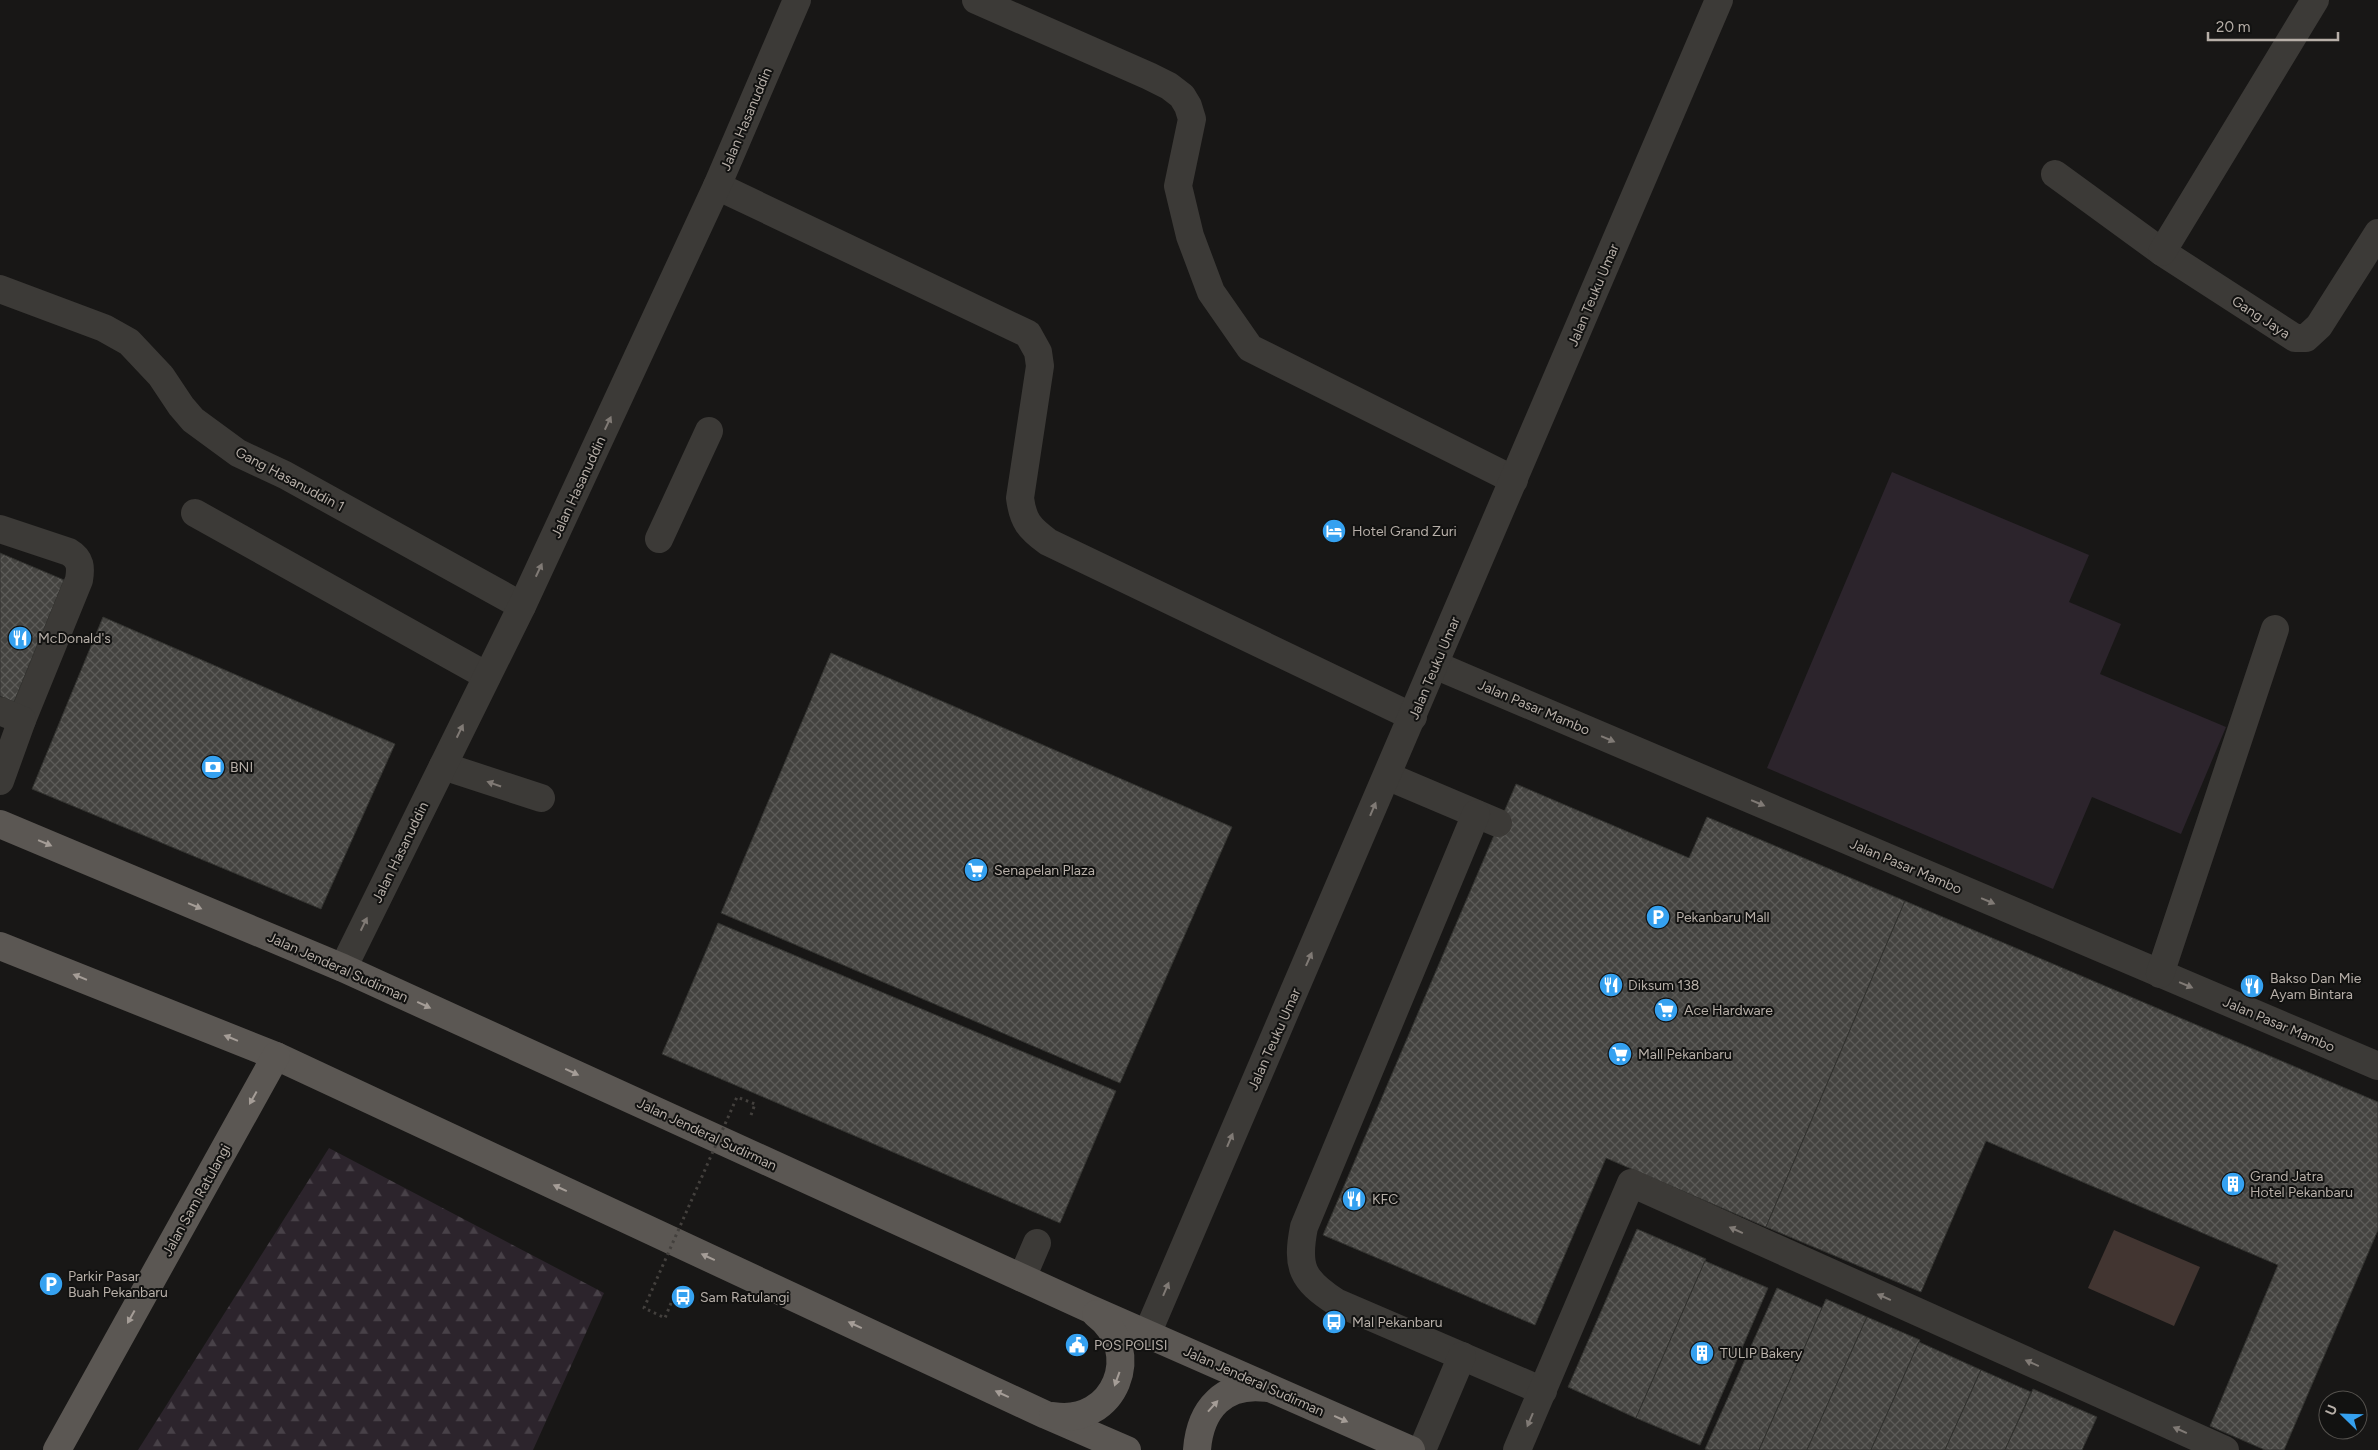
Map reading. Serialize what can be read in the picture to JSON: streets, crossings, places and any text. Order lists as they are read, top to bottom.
{
  "streets": {
    "main road": ["Jalan Jenderal Sudirman", "Jalan Sam Ratulangi"],
    "street": [
      "Jalan Hasanuddin",
      "Jalan Teuku Umar",
      "Gang Jaya",
      "Gang Hasanuddin 1",
      "Jalan Pasar Mambo"
    ]
  },
  "crossings": [
    ["Jalan Hasanuddin", "Gang Hasanuddin 1"],
    ["Jalan Hasanuddin", "Jalan Jenderal Sudirman"],
    ["Jalan Teuku Umar", "Jalan Pasar Mambo"],
    ["Jalan Teuku Umar", "Jalan Jenderal Sudirman"]
  ],
  "one_way": [
    "Jalan Hasanuddin",
    "Jalan Teuku Umar",
    "Jalan Pasar Mambo",
    "Jalan Sam Ratulangi"
  ],
  "places": {
    "hotel": ["Hotel Grand Zuri"],
    "restaurant": [
      "McDonald's",
      "Diksum 138",
      "Bakso Dan Mie Ayam Bintara",
      "KFC"
    ],
    "bank": ["BNI"],
    "supermarket": ["Senapelan Plaza", "Ace Hardware", "Mall Pekanbaru"],
    "parking": ["Pekanbaru Mall", "Parkir Pasar Buah Pekanbaru"],
    "building": ["Grand Jatra Hotel Pekanbaru", "TULIP Bakery"],
    "bus stop": ["Sam Ratulangi", "Mal Pekanbaru"],
    "public building": ["POS POLISI"]
  },
  "scale_bar": "20 m",
  "north": "top left"
}
